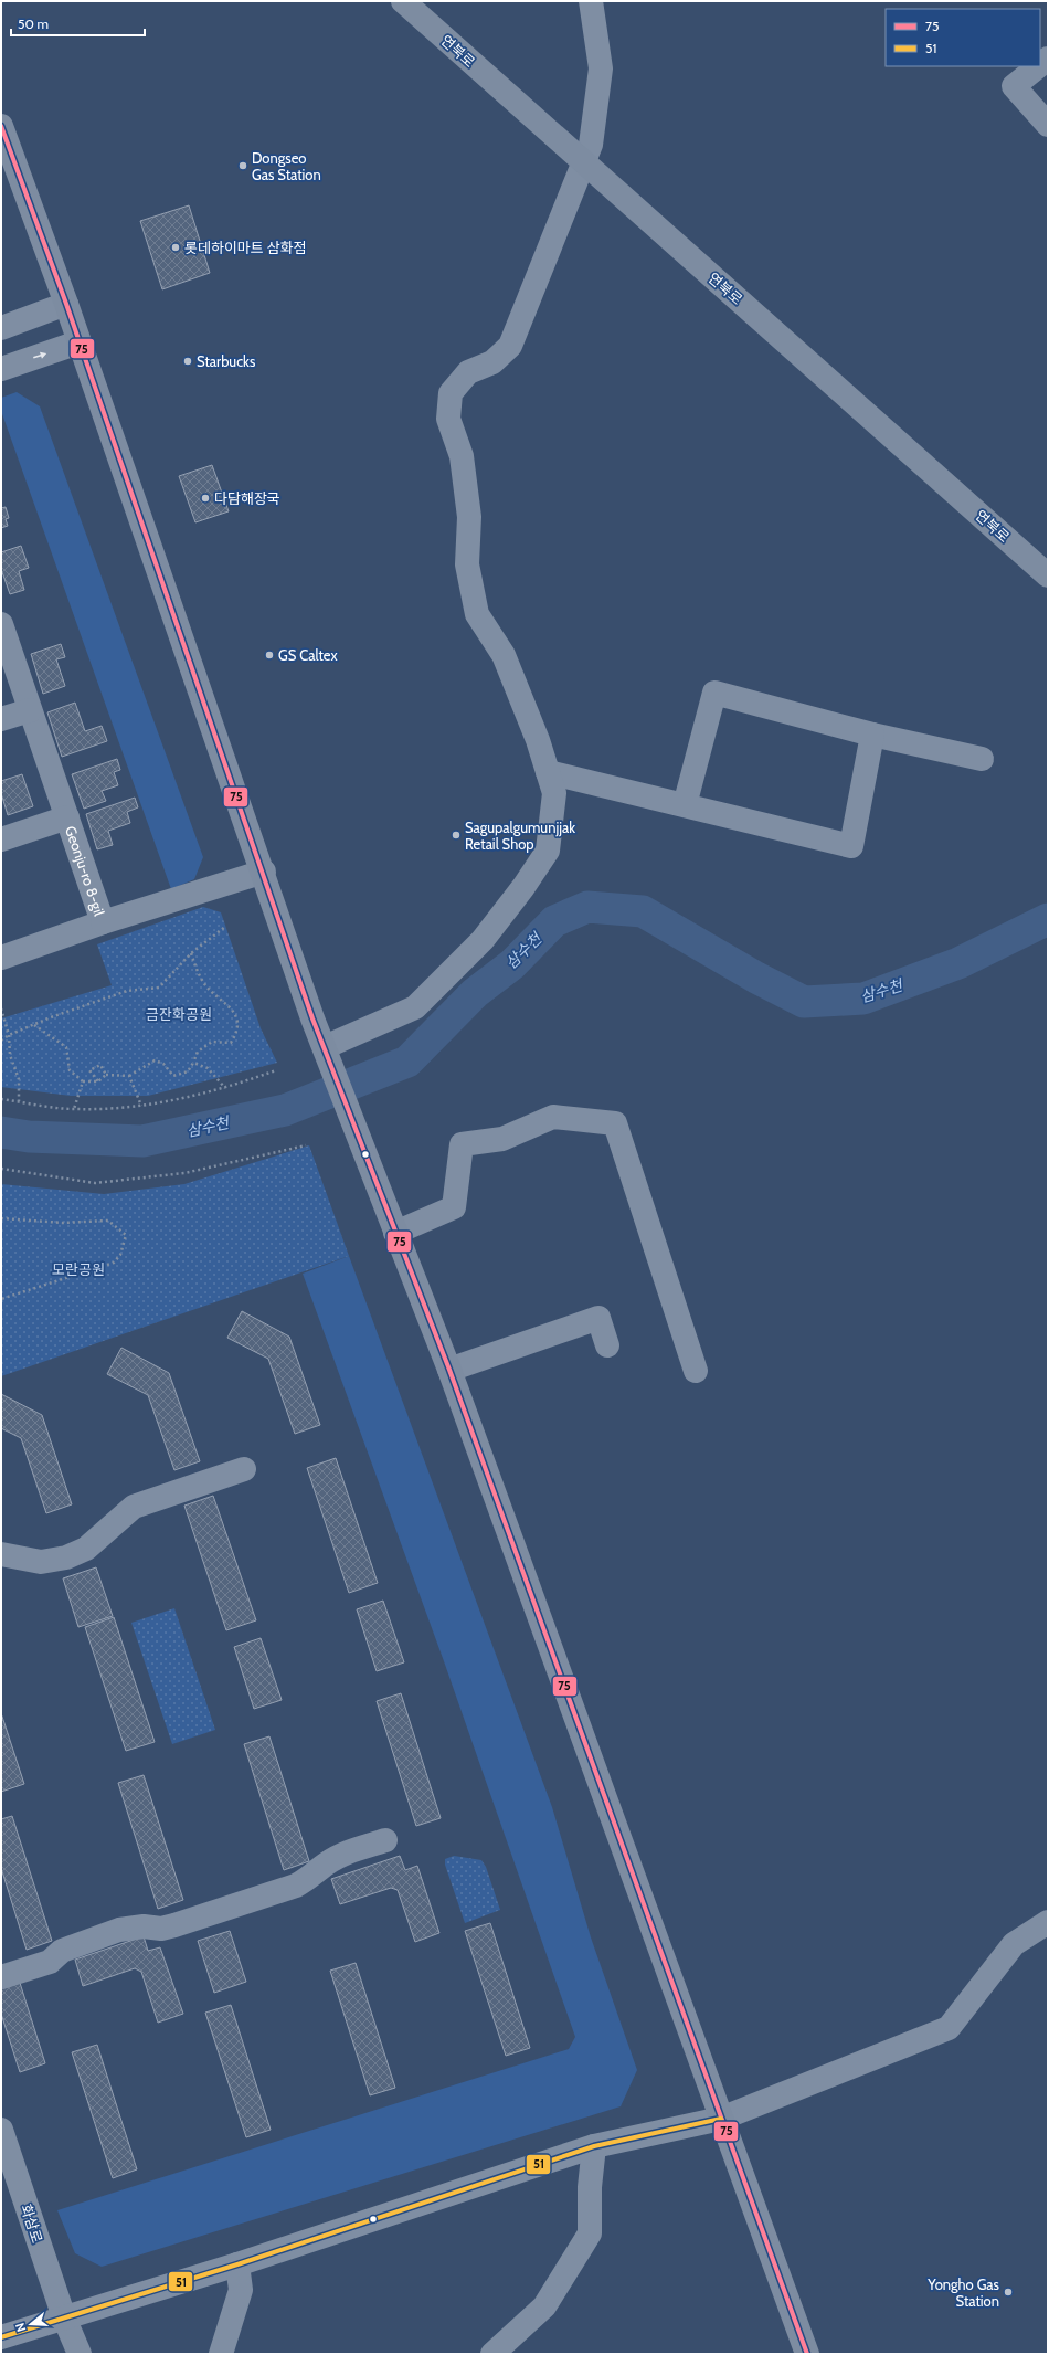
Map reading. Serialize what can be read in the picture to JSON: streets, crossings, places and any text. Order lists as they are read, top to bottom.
{
  "streets": {
    "main road": ["연북로"],
    "street": ["Geonju-ro 8-gil", "화삼로"]
  },
  "water": ["삼수천"],
  "parks": ["금잔화공원", "모란공원"],
  "places": [
    "Dongseo Gas Station",
    "롯데하이마트 삼화점",
    "Starbucks",
    "다담해장국",
    "GS Caltex",
    "Sagupalgumunjjak Retail Shop",
    "Yongho Gas Station"
  ],
  "lines": ["transit line 75", "transit line 51"],
  "legend": ["75", "51"],
  "scale_bar": "50 m",
  "north": "left"
}
